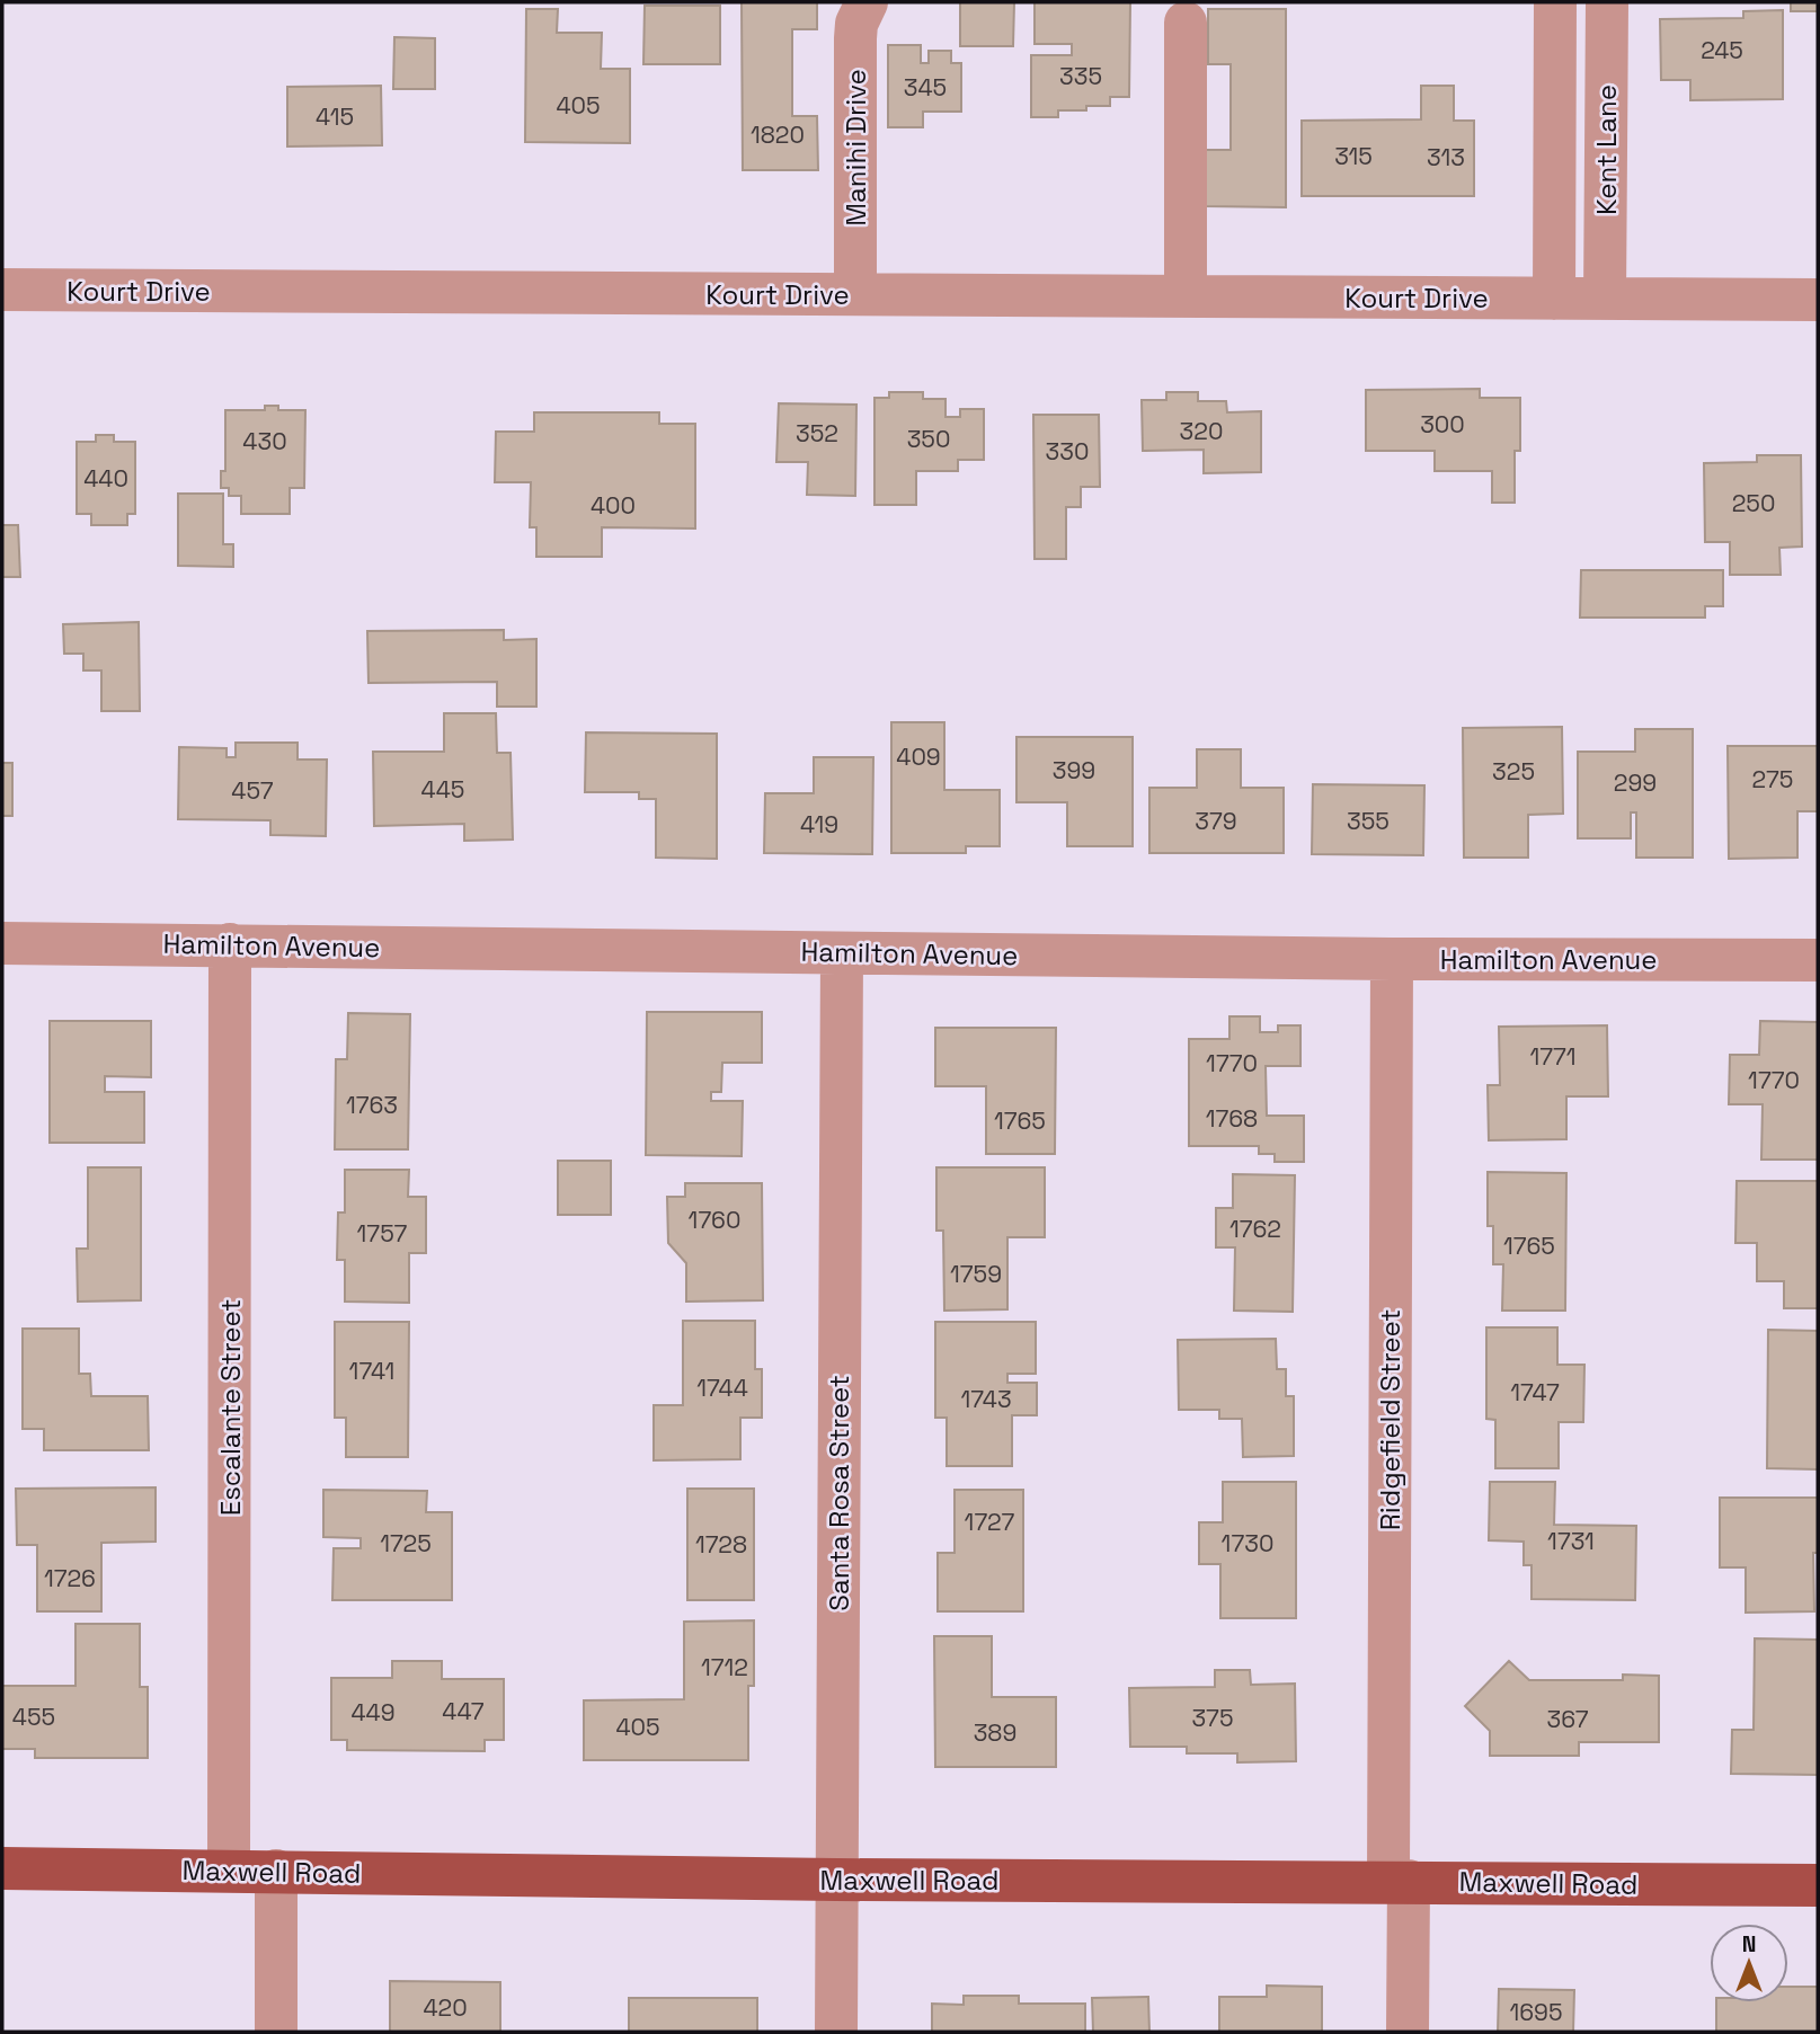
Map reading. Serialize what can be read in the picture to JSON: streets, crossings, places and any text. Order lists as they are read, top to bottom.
{
  "streets": {
    "main road": ["Maxwell Road"],
    "street": [
      "Manihi Drive",
      "Kent Lane",
      "Kourt Drive",
      "Hamilton Avenue",
      "Escalante Street",
      "Ridgefield Street",
      "Santa Rosa Street"
    ]
  },
  "crossings": [
    ["Manihi Drive", "Kourt Drive"],
    ["Kent Lane", "Kourt Drive"],
    ["Hamilton Avenue", "Escalante Street"],
    ["Hamilton Avenue", "Ridgefield Street"],
    ["Hamilton Avenue", "Santa Rosa Street"],
    ["Escalante Street", "Maxwell Road"],
    ["Ridgefield Street", "Maxwell Road"],
    ["Santa Rosa Street", "Maxwell Road"]
  ],
  "house_numbers": [
    "245",
    "335",
    "345",
    "405",
    "415",
    "1820",
    "315",
    "313",
    "300",
    "320",
    "352",
    "350",
    "430",
    "330",
    "440",
    "250",
    "400",
    "409",
    "399",
    "325",
    "275",
    "299",
    "445",
    "457",
    "379",
    "355",
    "419",
    "1771",
    "1770",
    "1770",
    "1763",
    "1768",
    "1765",
    "1760",
    "1762",
    "1757",
    "1765",
    "1759",
    "1741",
    "1744",
    "1747",
    "1743",
    "1727",
    "1731",
    "1725",
    "1730",
    "1728",
    "1726",
    "1712",
    "447",
    "449",
    "455",
    "375",
    "367",
    "405",
    "389",
    "420",
    "1695"
  ],
  "north": "top"
}
